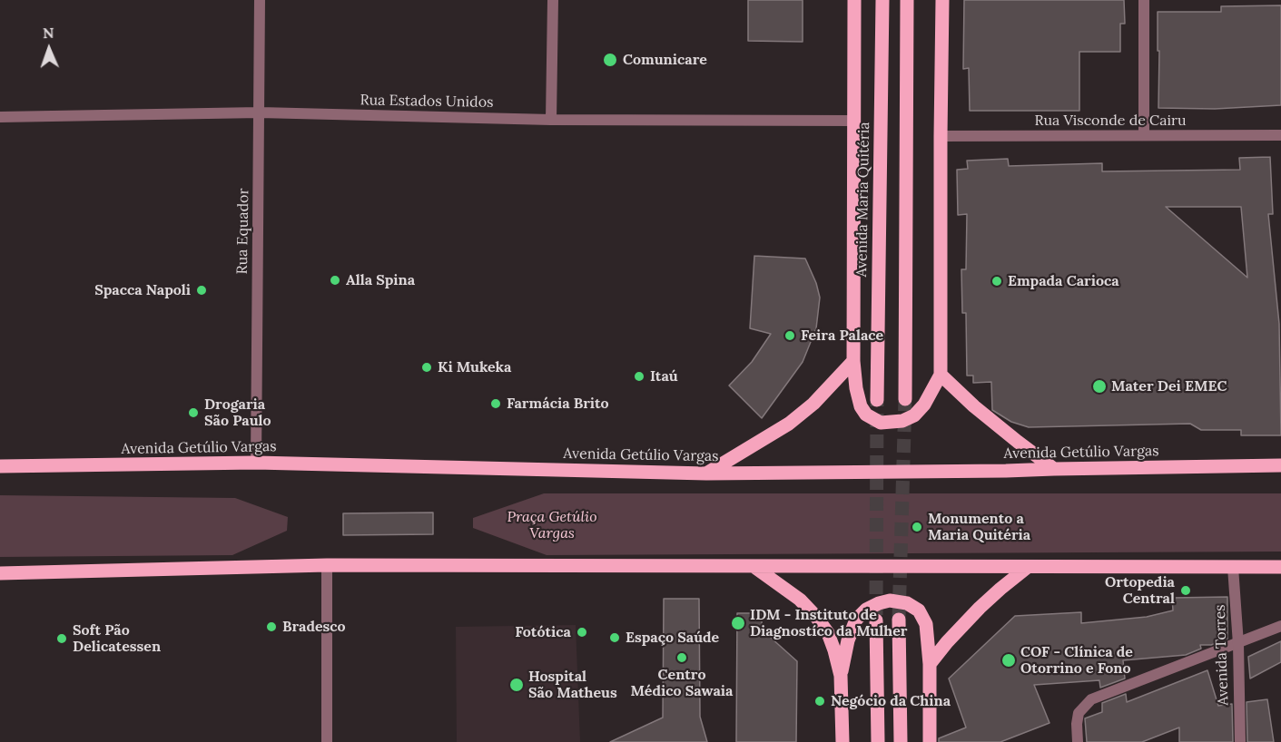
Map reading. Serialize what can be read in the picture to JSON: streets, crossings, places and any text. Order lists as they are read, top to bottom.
{
  "streets": {
    "main road": ["Avenida Maria Quitéria", "Avenida Getúlio Vargas"],
    "street": [
      "Rua Estados Unidos",
      "Rua Visconde de Cairu",
      "Rua Equador",
      "Avenida Torres"
    ]
  },
  "crossings": [
    ["Rua Estados Unidos", "Rua Equador"],
    ["Rua Equador", "Avenida Getúlio Vargas"]
  ],
  "parks": ["Praça Getúlio Vargas"],
  "places": [
    "Comunicare",
    "Alla Spina",
    "Empada Carioca",
    "Spacca Napoli",
    "Feira Palace",
    "Ki Mukeka",
    "Itaú",
    "Mater Dei EMEC",
    "Farmácia Brito",
    "Drogaria São Paulo",
    "Monumento a Maria Quitéria",
    "Ortopedia Central",
    "IDM - Instituto de Diagnostíco da Mulher",
    "Bradesco",
    "Fotótica",
    "Espaço Saúde",
    "Soft Pão Delicatessen",
    "Centro Médico Sawaia",
    "COF - Clínica de Otorrino e Fono",
    "Hospital São Matheus",
    "Negócio da China"
  ],
  "north": "top"
}
